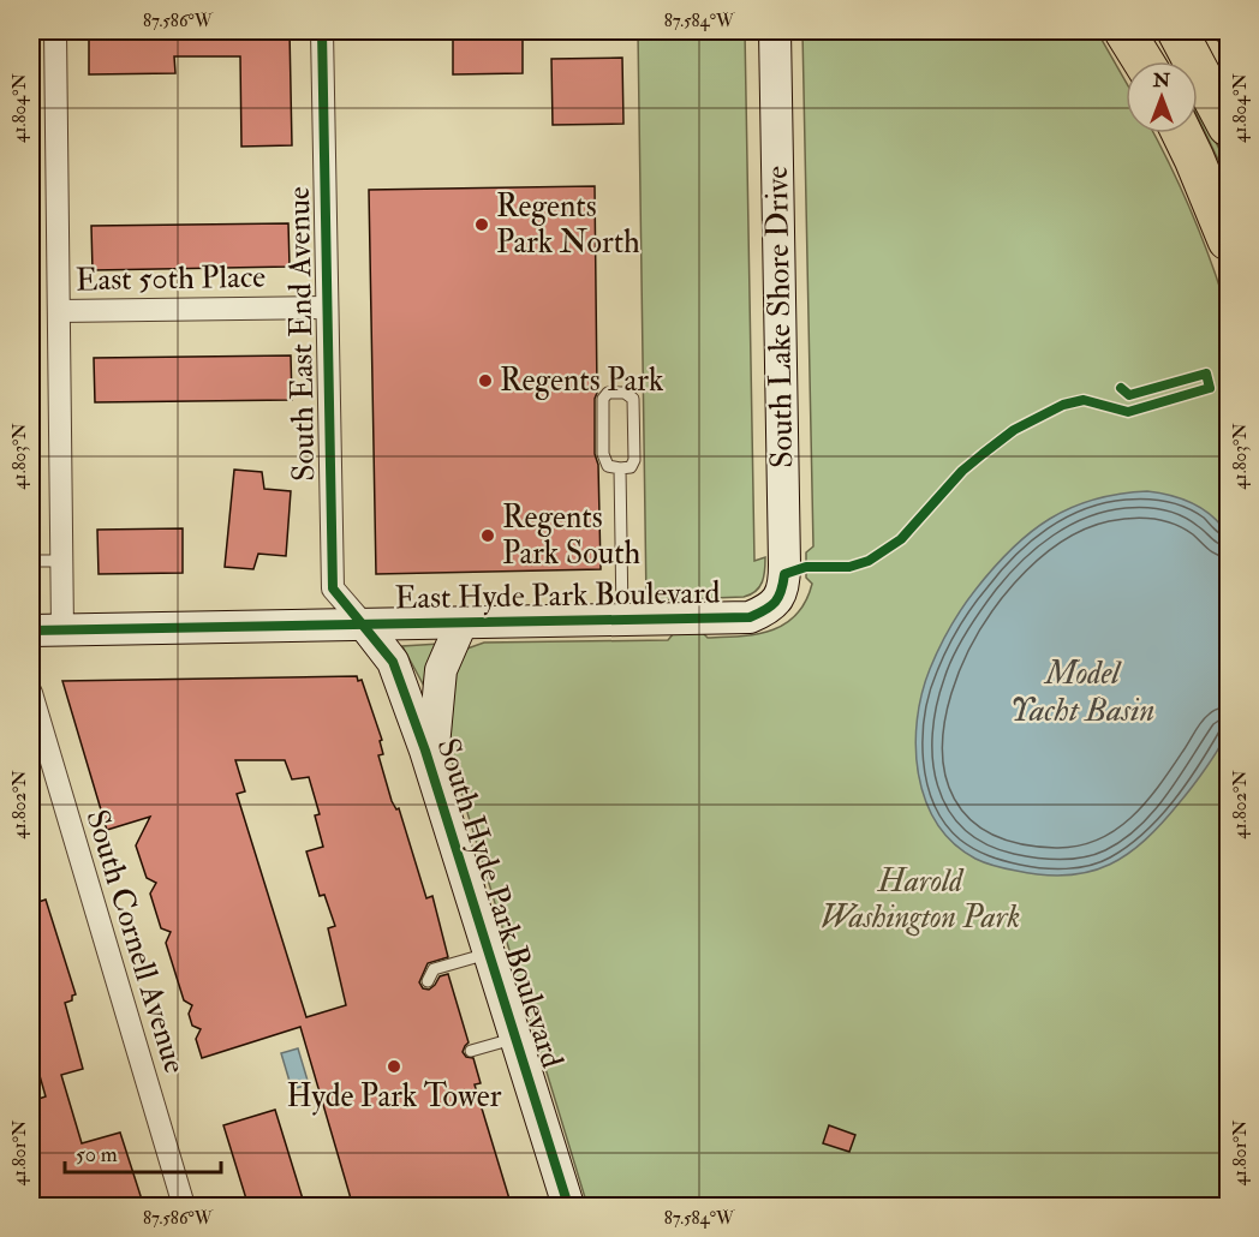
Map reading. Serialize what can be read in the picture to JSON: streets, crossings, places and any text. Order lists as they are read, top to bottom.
{
  "streets": {
    "street": [
      "East 50th Place",
      "South Lake Shore Drive",
      "South East End Avenue",
      "East Hyde Park Boulevard",
      "South Hyde Park Boulevard",
      "South Cornell Avenue"
    ]
  },
  "crossings": [
    ["East 50th Place", "South East End Avenue"],
    ["South Lake Shore Drive", "East Hyde Park Boulevard"],
    ["South East End Avenue", "East Hyde Park Boulevard"],
    ["South East End Avenue", "South Hyde Park Boulevard"],
    ["East Hyde Park Boulevard", "South Hyde Park Boulevard"]
  ],
  "water": ["Model Yacht Basin"],
  "parks": ["Harold Washington Park"],
  "places": [
    "Regents Park North",
    "Regents Park",
    "Regents Park South",
    "Hyde Park Tower"
  ],
  "scale_bar": "50 m",
  "north": "top",
  "coordinates": [
    "87.586°W",
    "87.584°W",
    "41.804°N",
    "41.803°N",
    "41.802°N",
    "41.801°N"
  ]
}
